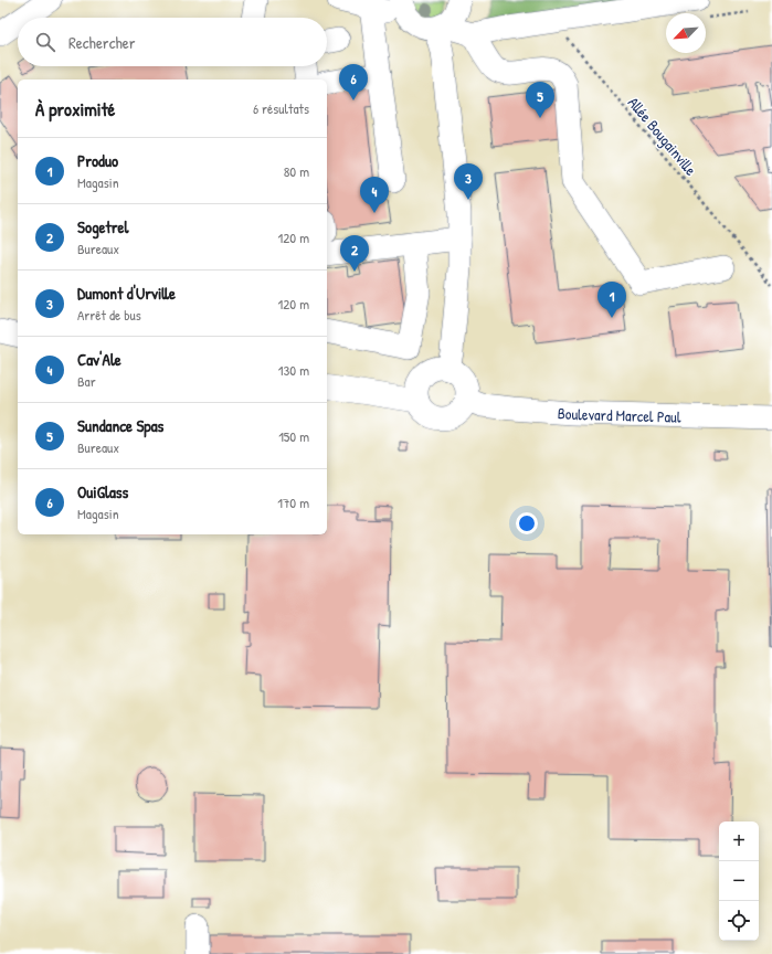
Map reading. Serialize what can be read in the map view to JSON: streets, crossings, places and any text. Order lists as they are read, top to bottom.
{
  "streets": {
    "street": ["Boulevard Marcel Paul"],
    "path": ["Allée Bougainville"]
  },
  "north": "bottom left",
  "page": {
    "search": "Rechercher",
    "pins": [
      "6",
      "5",
      "3",
      "4",
      "2",
      "1"
    ],
    "heading": ["À proximité", "6 résultats"],
    "list": [
      {
        "mark": "1",
        "name": "Produo",
        "note": "Magasin",
        "value": "80 m"
      },
      {
        "mark": "2",
        "name": "Sogetrel",
        "note": "Bureaux",
        "value": "120 m"
      },
      {
        "mark": "3",
        "name": "Dumont d'Urville",
        "note": "Arrêt de bus",
        "value": "120 m"
      },
      {
        "mark": "4",
        "name": "Cav'Ale",
        "note": "Bar",
        "value": "130 m"
      },
      {
        "mark": "5",
        "name": "Sundance Spas",
        "note": "Bureaux",
        "value": "150 m"
      },
      {
        "mark": "6",
        "name": "OuiGlass",
        "note": "Magasin",
        "value": "170 m"
      }
    ],
    "map_buttons": ["+", "−"]
  }
}
